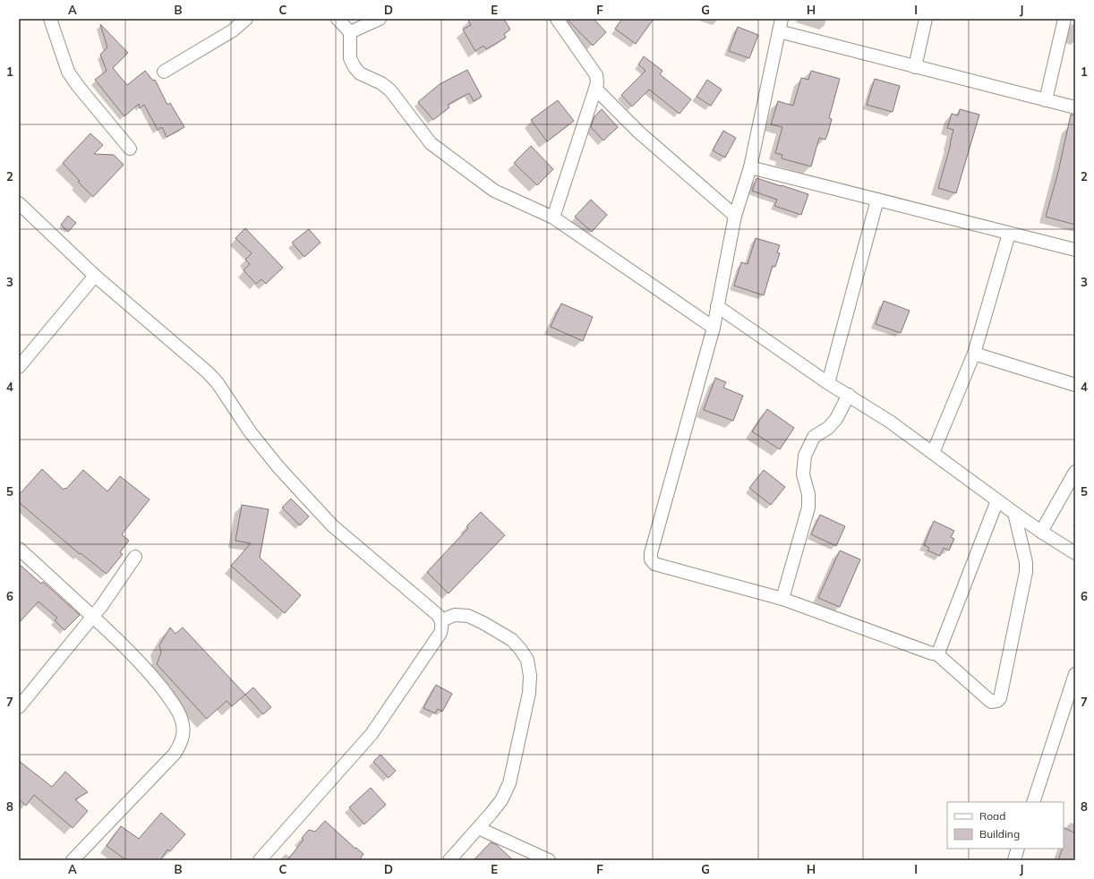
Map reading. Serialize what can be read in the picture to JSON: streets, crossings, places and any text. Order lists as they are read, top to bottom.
{
  "legend": ["Road", "Building"],
  "grid": {
    "columns": [
      "A",
      "B",
      "C",
      "D",
      "E",
      "F",
      "G",
      "H",
      "I",
      "J"
    ],
    "rows": [
      "1",
      "2",
      "3",
      "4",
      "5",
      "6",
      "7",
      "8"
    ]
  }
}
